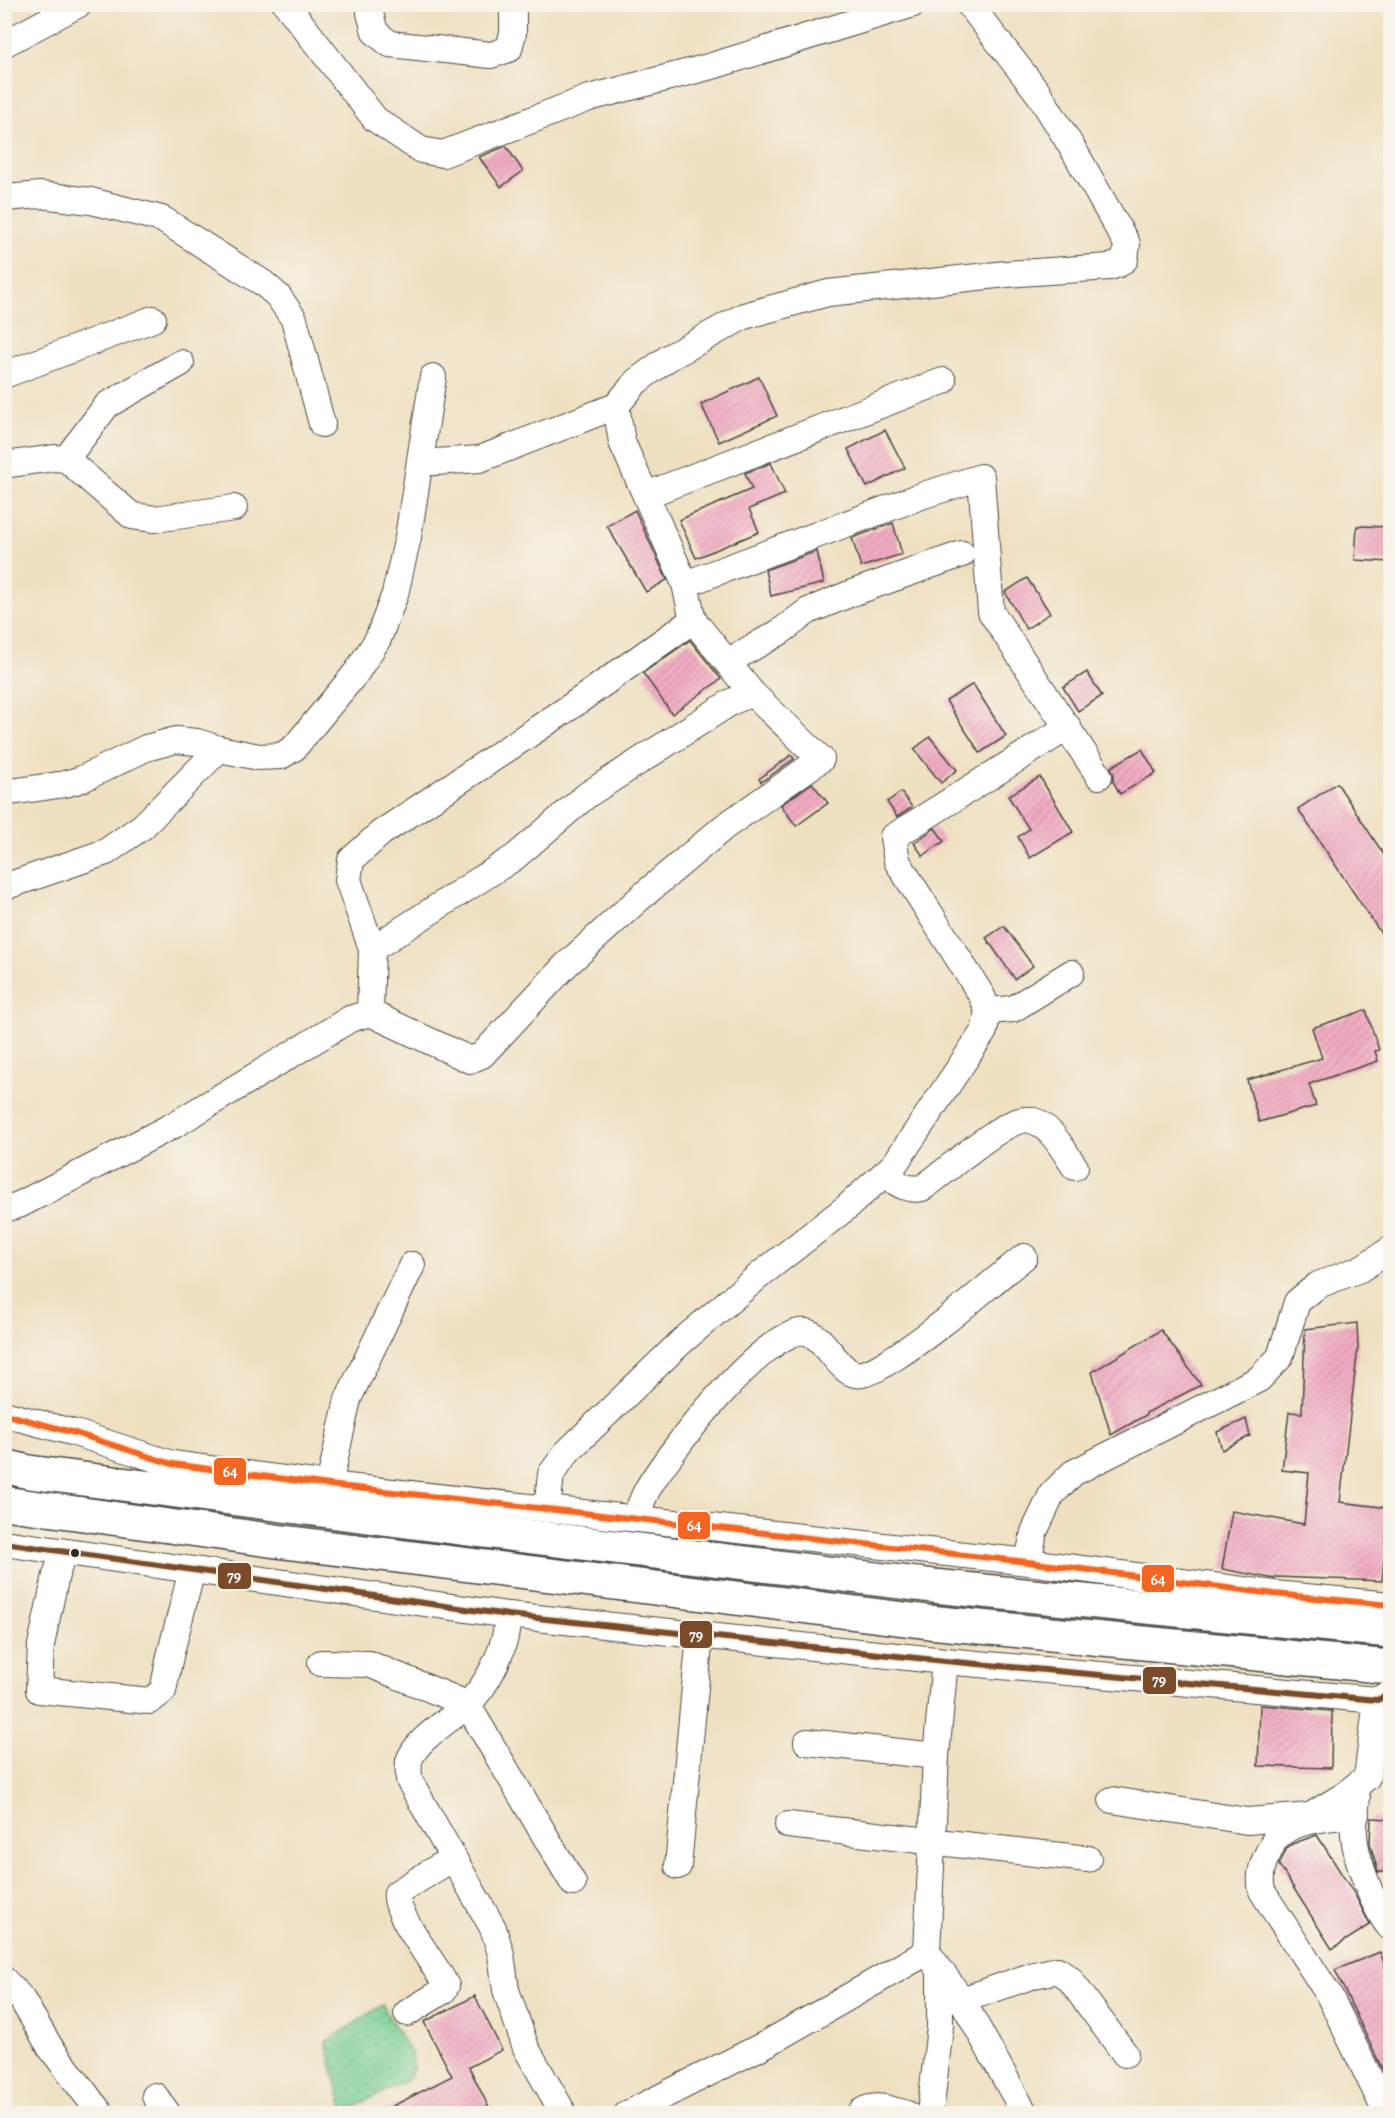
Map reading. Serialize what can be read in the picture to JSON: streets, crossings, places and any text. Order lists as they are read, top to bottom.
{
  "lines": ["transit line 64", "transit line 79"]
}
